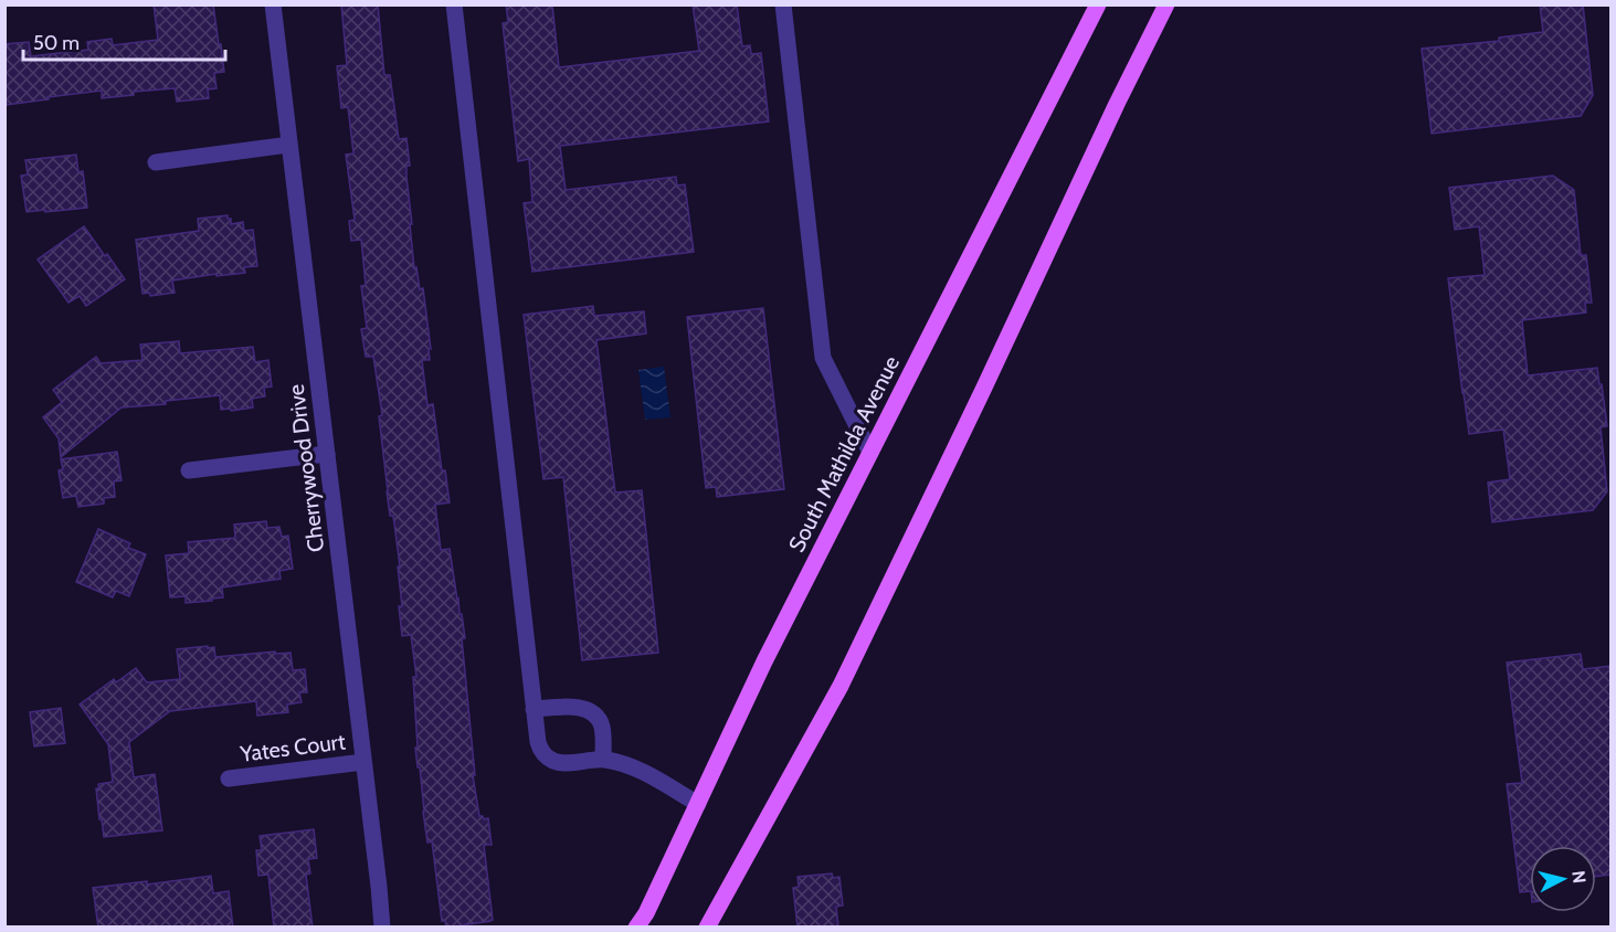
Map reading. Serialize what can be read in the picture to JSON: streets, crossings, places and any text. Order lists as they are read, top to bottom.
{
  "streets": {
    "main road": ["South Mathilda Avenue"],
    "street": ["Cherrywood Drive", "Yates Court"]
  },
  "crossings": [
    ["Cherrywood Drive", "Yates Court"]
  ],
  "scale_bar": "50 m",
  "north": "right"
}
